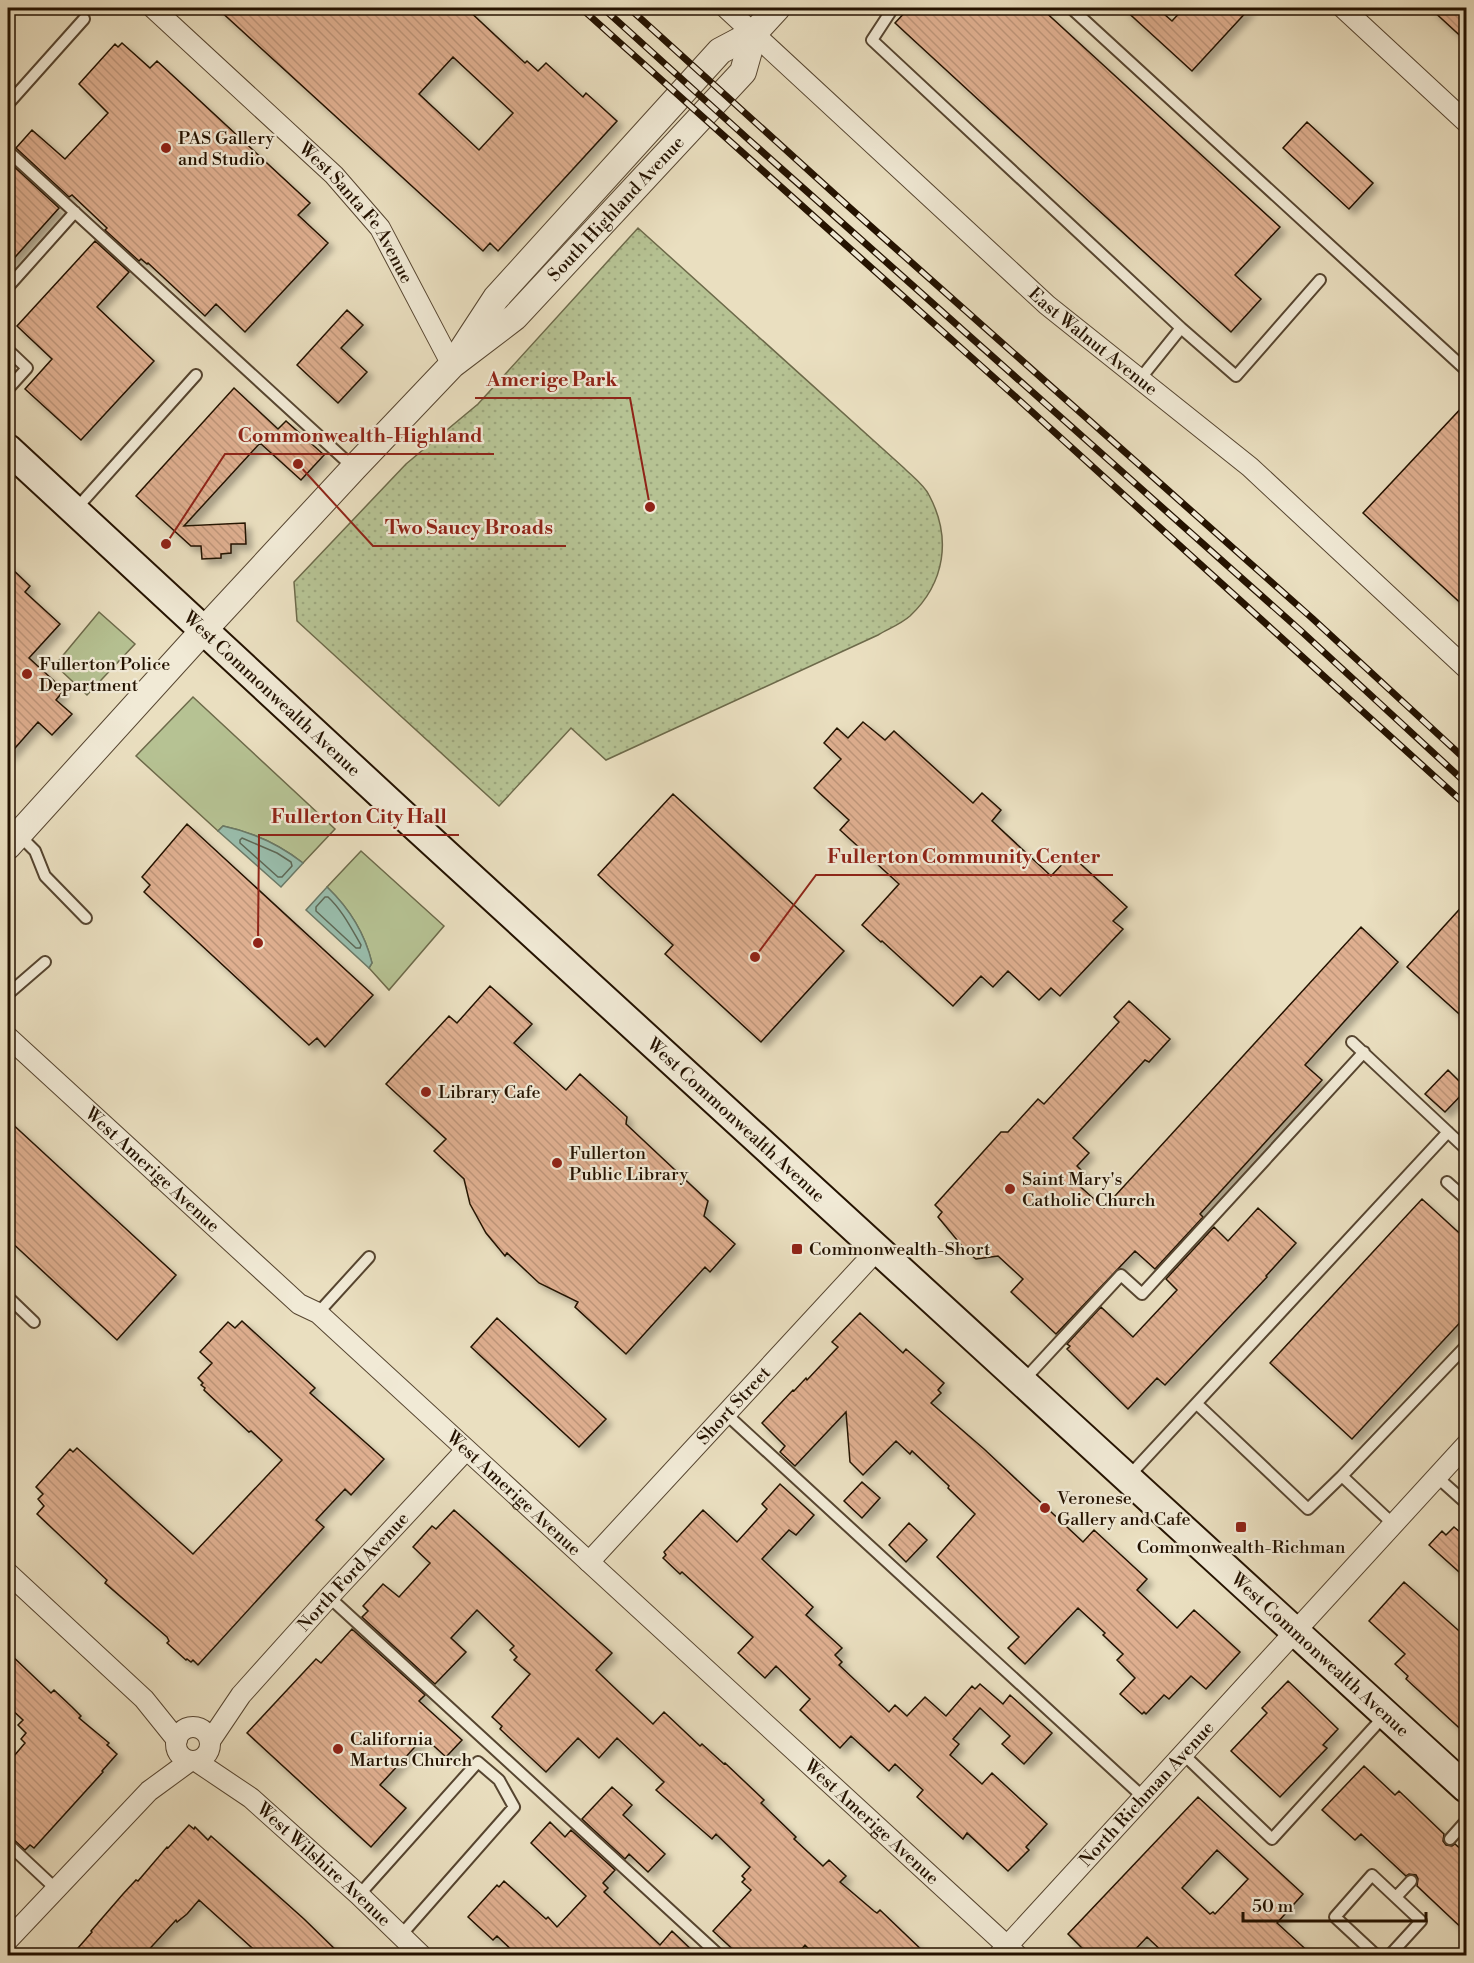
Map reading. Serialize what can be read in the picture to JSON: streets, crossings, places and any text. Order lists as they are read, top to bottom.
{
  "streets": {
    "main road": ["West Commonwealth Avenue"],
    "street": [
      "South Highland Avenue",
      "West Santa Fe Avenue",
      "East Walnut Avenue",
      "West Amerige Avenue",
      "Short Street",
      "North Ford Avenue",
      "North Richman Avenue",
      "West Wilshire Avenue"
    ]
  },
  "crossings": [
    ["South Highland Avenue", "West Santa Fe Avenue"],
    ["South Highland Avenue", "East Walnut Avenue"],
    ["South Highland Avenue", "West Commonwealth Avenue"],
    ["West Commonwealth Avenue", "Short Street"],
    ["West Commonwealth Avenue", "North Richman Avenue"],
    ["West Amerige Avenue", "Short Street"],
    ["West Amerige Avenue", "North Ford Avenue"],
    ["West Amerige Avenue", "North Richman Avenue"],
    ["North Ford Avenue", "West Wilshire Avenue"]
  ],
  "places": {
    "other": [
      "PAS Gallery and Studio",
      "Two Saucy Broads",
      "Amerige Park",
      "Commonwealth-Highland",
      "Fullerton Police Department",
      "Fullerton City Hall",
      "Fullerton Community Center",
      "Library Cafe",
      "Fullerton Public Library",
      "Saint Mary's Catholic Church",
      "Veronese Gallery and Cafe",
      "California Martus Church"
    ],
    "transit": ["Commonwealth-Short", "Commonwealth-Richman"]
  },
  "scale_bar": "50 m"
}
